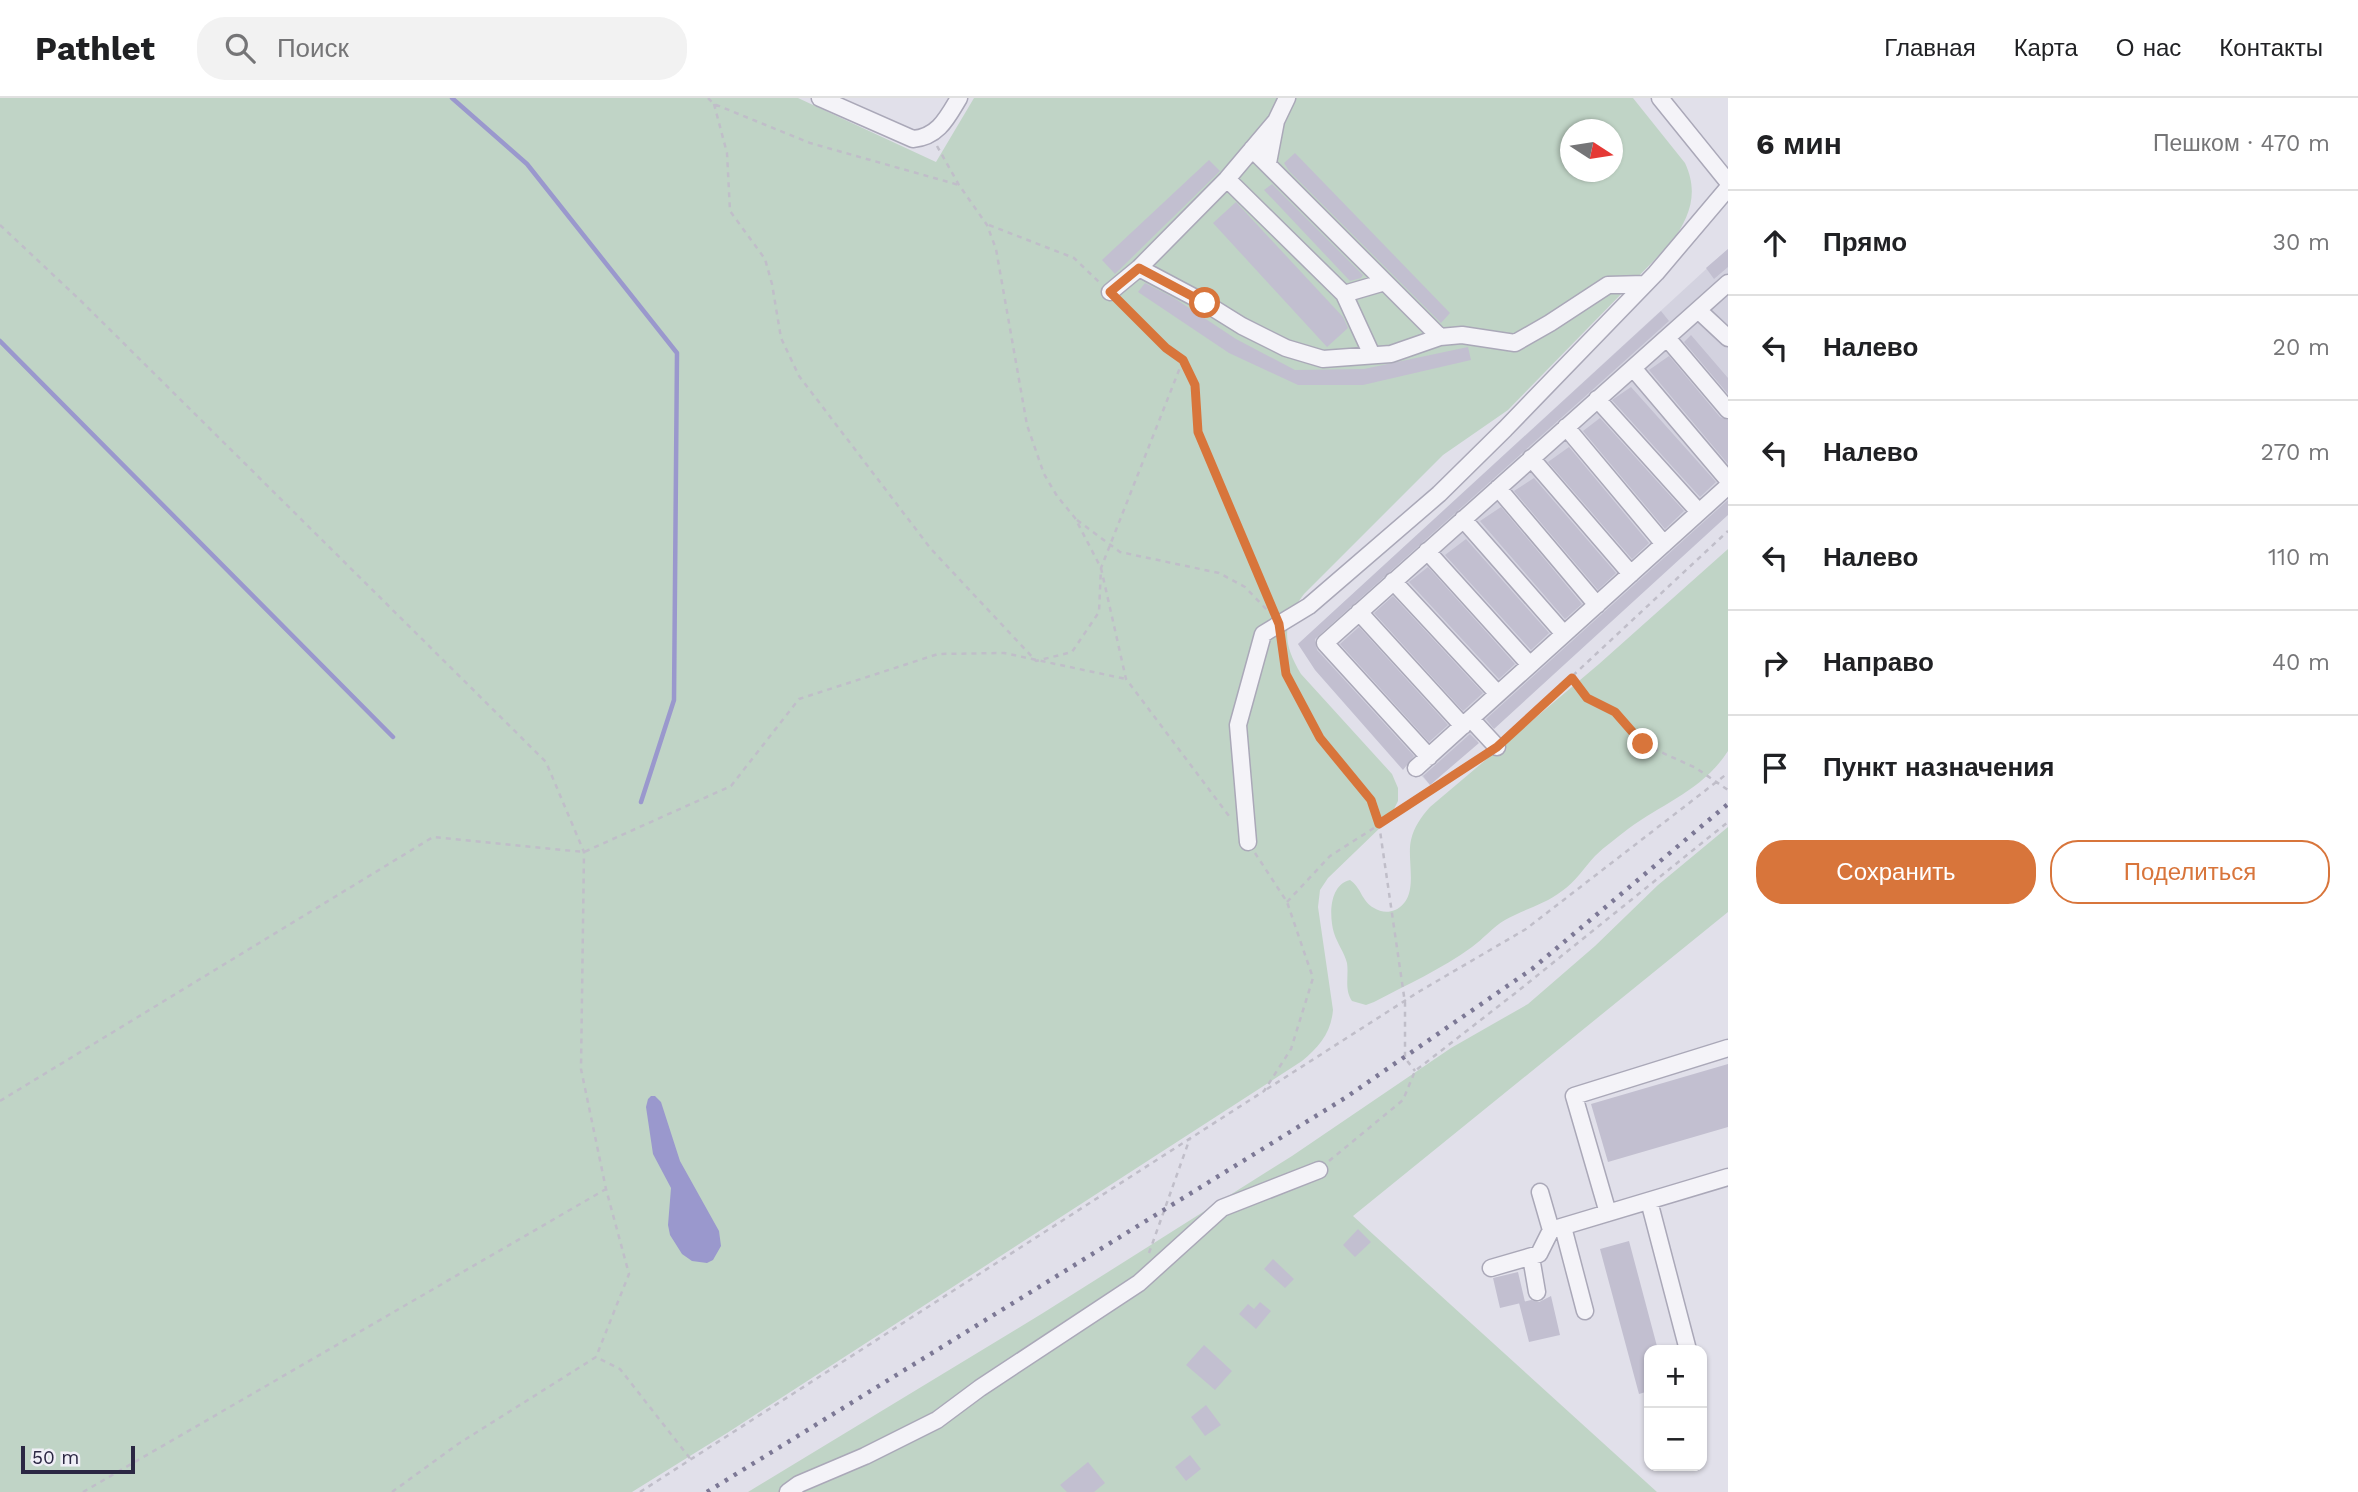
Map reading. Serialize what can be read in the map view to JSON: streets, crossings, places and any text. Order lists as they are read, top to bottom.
{
  "scale_bar": "50 m",
  "north": "right",
  "page": {
    "header": "Pathlet",
    "search": "Поиск",
    "nav": [
      "Главная",
      "Карта",
      "О нас",
      "Контакты"
    ],
    "heading": ["6 мин", "Пешком · 470 m"],
    "list": [
      ["Прямо", "30 m"],
      ["Налево", "20 m"],
      ["Налево", "270 m"],
      ["Налево", "110 m"],
      ["Направо", "40 m"],
      "Пункт назначения"
    ],
    "buttons": ["Сохранить", "Поделиться"],
    "map_buttons": ["+", "−"],
    "scale": "50 m"
  }
}
